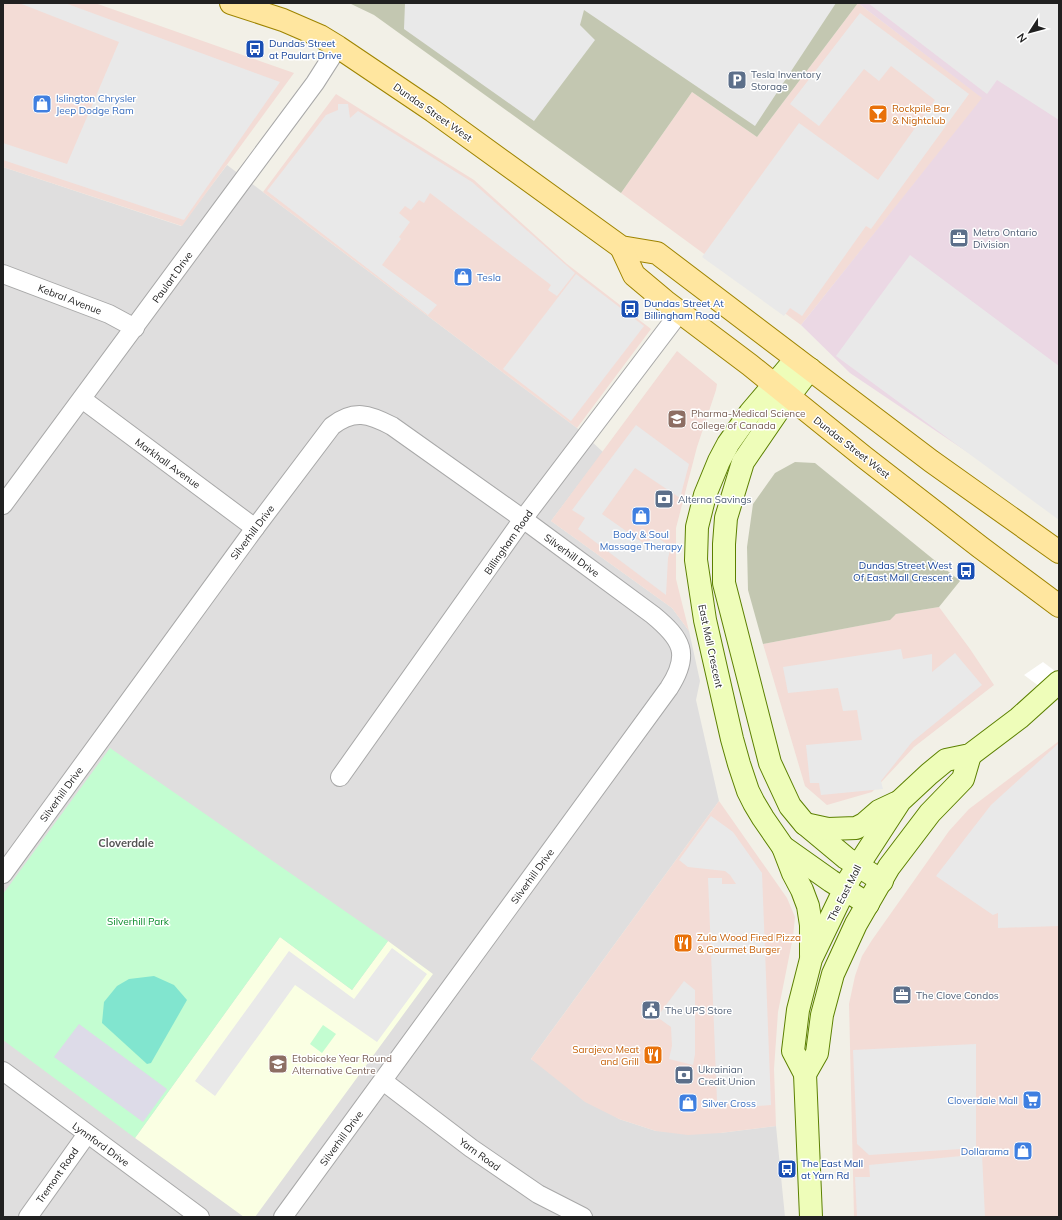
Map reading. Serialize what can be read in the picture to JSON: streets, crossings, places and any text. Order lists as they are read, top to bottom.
{
  "streets": {
    "main road": ["Dundas Street West", "East Mall Crescent", "The East Mall"],
    "street": [
      "Paulart Drive",
      "Kebral Avenue",
      "Markhall Avenue",
      "Silverhill Drive",
      "Billingham Road",
      "Lynnford Drive",
      "Yarn Road",
      "Tremont Road"
    ]
  },
  "crossings": [
    ["Dundas Street West", "Paulart Drive"],
    ["Dundas Street West", "Billingham Road"],
    ["Dundas Street West", "East Mall Crescent"],
    ["Paulart Drive", "Kebral Avenue"],
    ["Paulart Drive", "Markhall Avenue"],
    ["Markhall Avenue", "Silverhill Drive"],
    ["Silverhill Drive", "Billingham Road"],
    ["Silverhill Drive", "Yarn Road"],
    ["East Mall Crescent", "The East Mall"],
    ["Lynnford Drive", "Tremont Road"]
  ],
  "districts": ["Cloverdale"],
  "parks": ["Silverhill Park"],
  "places": {
    "bus stop": [
      "Dundas Street at Paulart Drive",
      "Dundas Street At Billingham Road",
      "Dundas Street West Of East Mall Crescent",
      "The East Mall at Yarn Rd"
    ],
    "parking": ["Tesla Inventory Storage"],
    "shop": [
      "Islington Chrysler Jeep Dodge Ram",
      "Tesla",
      "Body & Soul Massage Therapy",
      "Silver Cross",
      "Dollarama"
    ],
    "bar": ["Rockpile Bar & Nightclub"],
    "office": ["Metro Ontario Division", "The Clove Condos"],
    "school or university": ["Pharma-Medical Science College of Canada", "Etobicoke Year Round Alternative Centre"],
    "bank": ["Alterna Savings", "Ukrainian Credit Union"],
    "restaurant": ["Zula Wood Fired Pizza & Gourmet Burger", "Sarajevo Meat and Grill"],
    "public building": ["The UPS Store"],
    "supermarket": ["Cloverdale Mall"]
  },
  "north": "bottom left"
}
